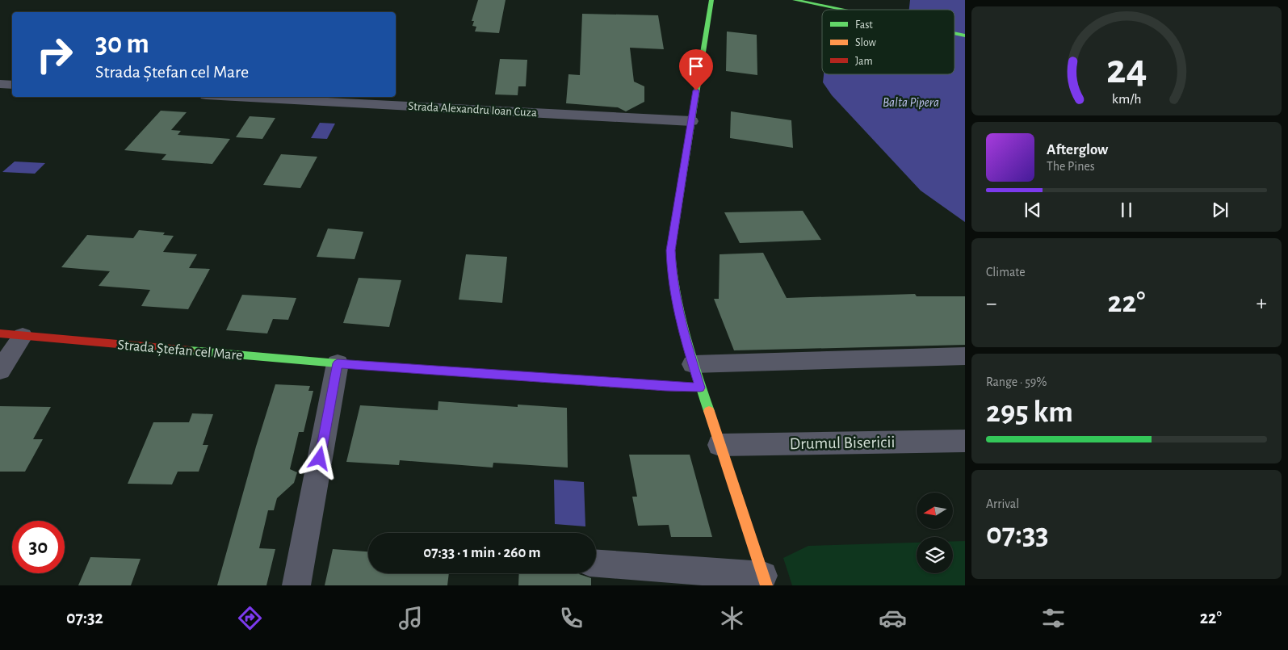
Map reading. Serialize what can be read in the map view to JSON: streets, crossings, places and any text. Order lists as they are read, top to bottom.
{
  "streets": {
    "street": ["Strada Alexandru Ioan Cuza", "Strada Ștefan cel Mare", "Drumul Bisericii"]
  },
  "water": ["Balta Pipera"],
  "legend": ["Fast", "Slow", "Jam"],
  "north": "left",
  "page": {
    "turn": ["30 m", "Strada Ștefan cel Mare"],
    "song": ["Afterglow", "The Pines"],
    "tile": [
      "Climate",
      ["Range · 59%", "295 km"],
      ["Arrival", "07:33"]
    ],
    "heat": ["−", "22°", "+"],
    "limit": "30",
    "trip": "07:33 · 1 min · 260 m",
    "tabs": ["07:32", "22°"],
    "gauge": ["24", "km/h"]
  }
}
